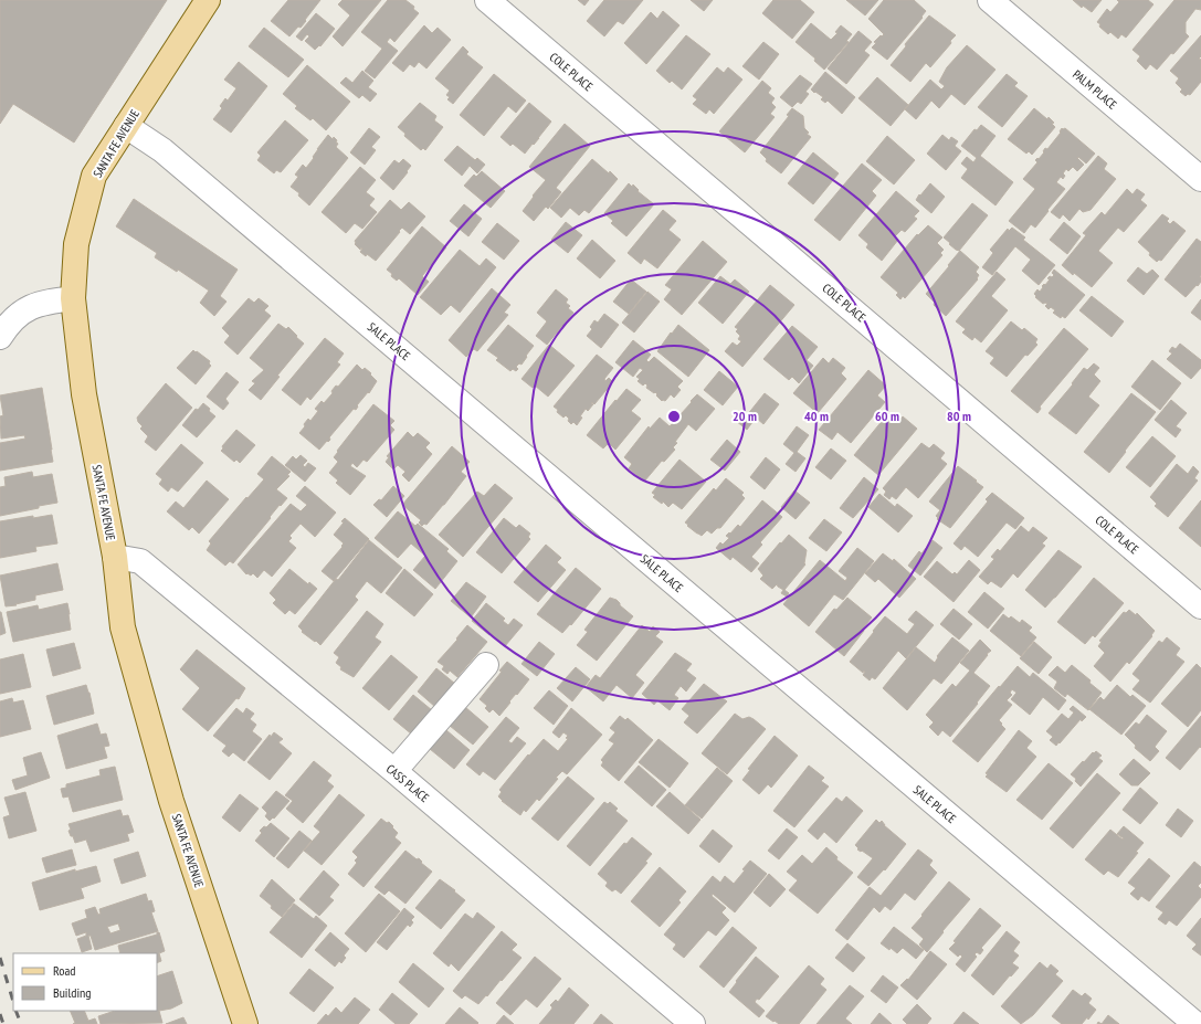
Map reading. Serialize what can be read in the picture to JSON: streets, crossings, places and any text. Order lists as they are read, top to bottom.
{
  "streets": {
    "main road": ["SANTA FE AVENUE"],
    "street": [
      "COLE PLACE",
      "PALM PLACE",
      "SALE PLACE",
      "CASS PLACE"
    ]
  },
  "crossings": [
    ["SANTA FE AVENUE", "SALE PLACE"],
    ["SANTA FE AVENUE", "CASS PLACE"]
  ],
  "legend": ["Road", "Building"],
  "rings": [
    "20 m",
    "40 m",
    "60 m",
    "80 m"
  ]
}
